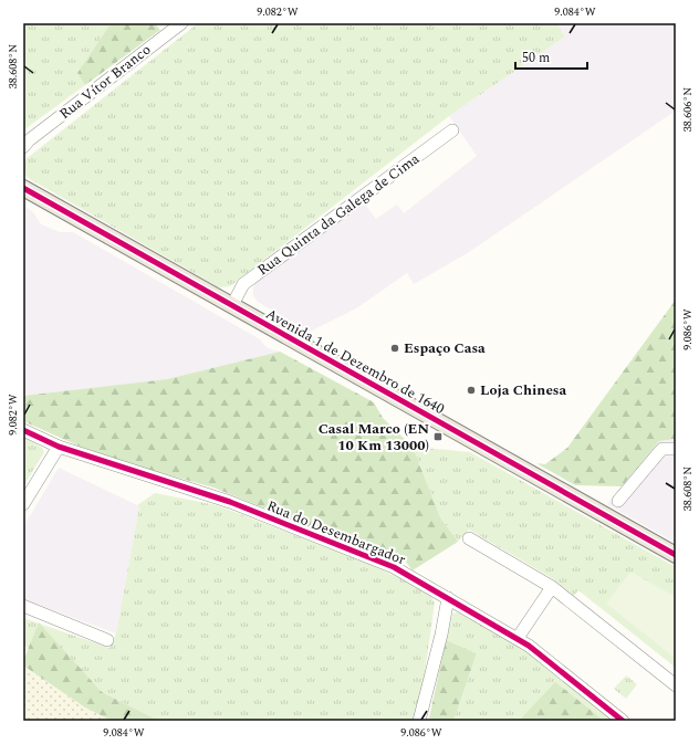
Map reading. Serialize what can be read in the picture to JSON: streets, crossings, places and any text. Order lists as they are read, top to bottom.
{
  "streets": {
    "main road": ["Avenida 1 de Dezembro de 1640"],
    "street": ["Rua Vítor Branco", "Rua Quinta da Galega de Cima", "Rua do Desembargador"]
  },
  "crossings": [
    ["Rua Quinta da Galega de Cima", "Avenida 1 de Dezembro de 1640"]
  ],
  "places": {
    "other": ["Espaço Casa", "Loja Chinesa"],
    "transit": ["Casal Marco (EN 10 Km 13000)"]
  },
  "scale_bar": "50 m",
  "coordinates": [
    "9.082°W",
    "9.084°W",
    "38.608°N",
    "38.606°N",
    "9.086°W"
  ]
}
